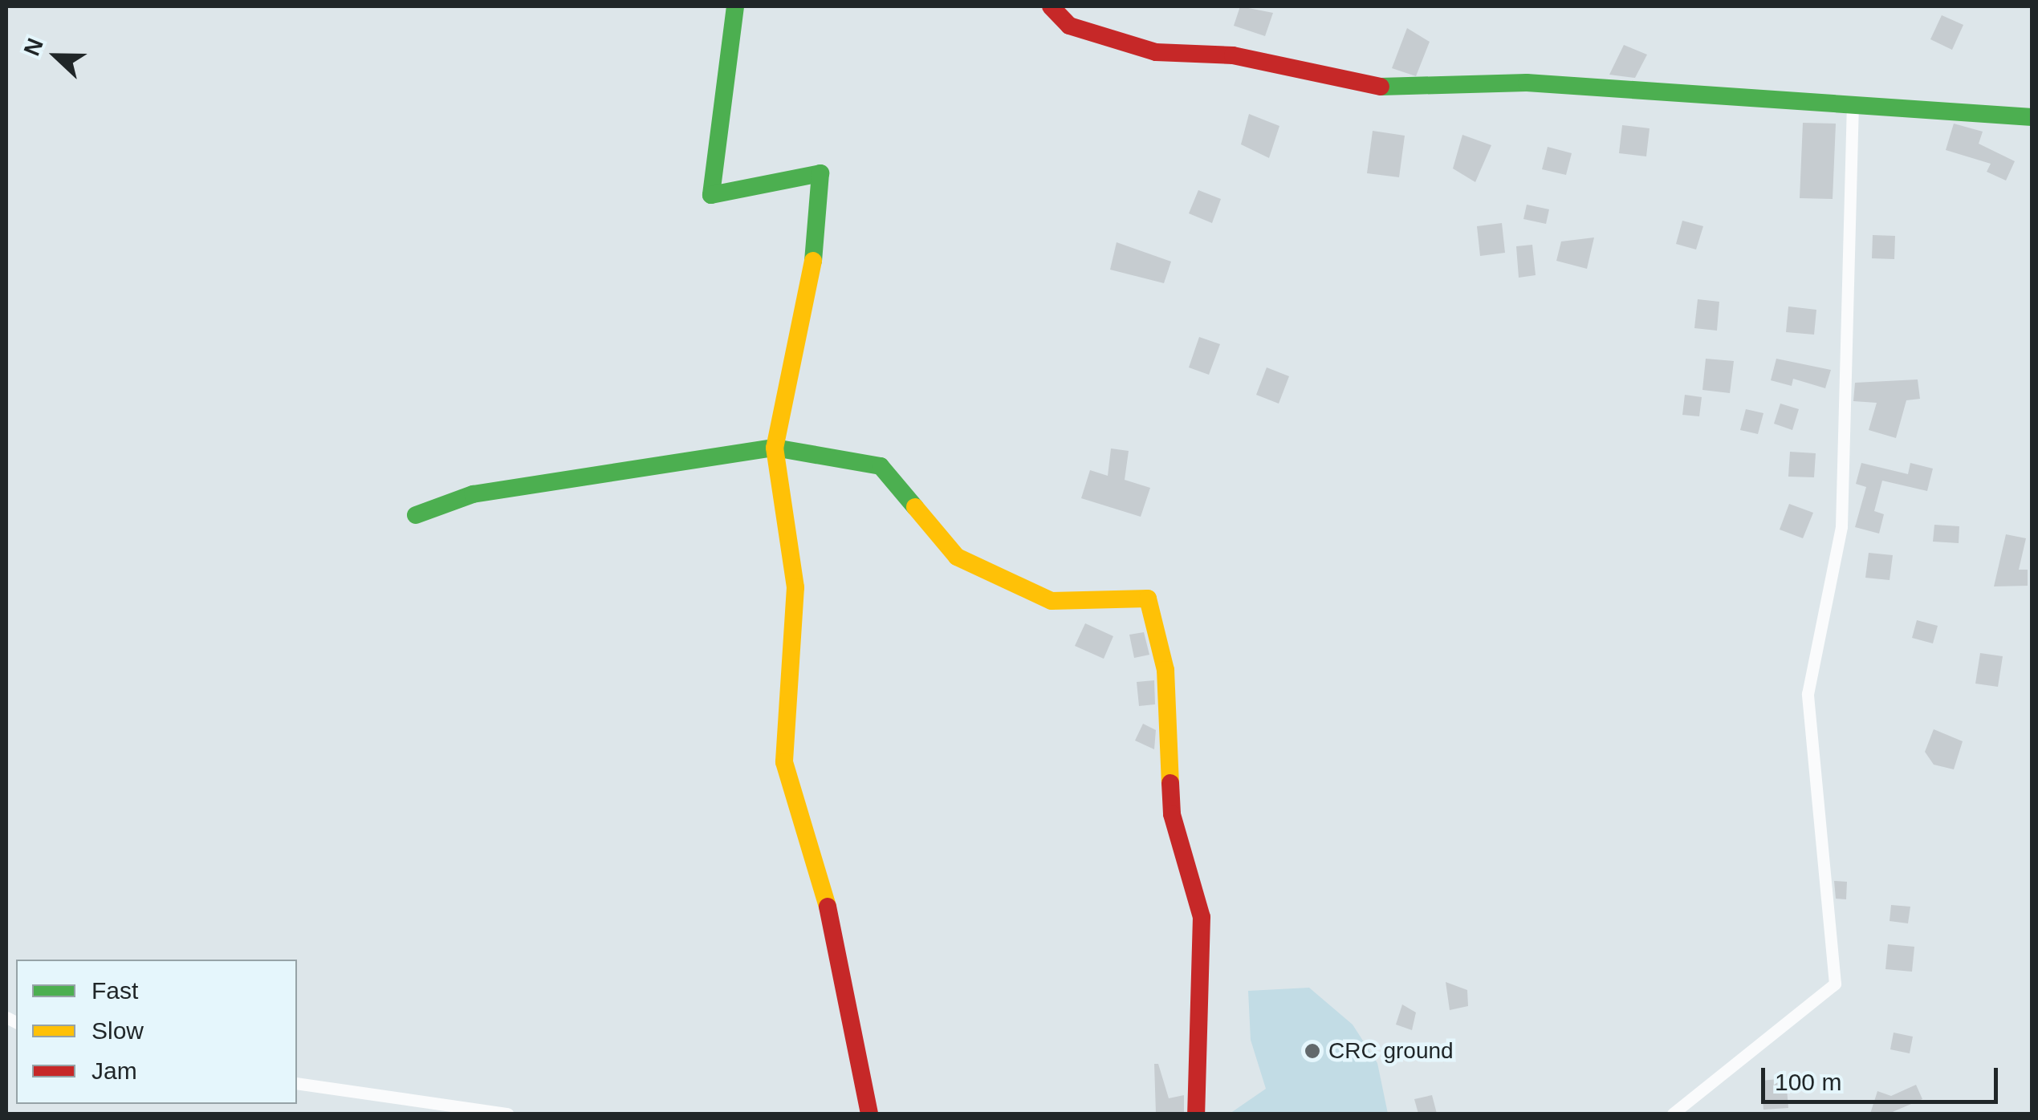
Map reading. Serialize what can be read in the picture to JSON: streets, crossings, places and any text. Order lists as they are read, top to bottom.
{
  "places": ["CRC ground"],
  "legend": ["Fast", "Slow", "Jam"],
  "scale_bar": "100 m",
  "north": "left"
}
